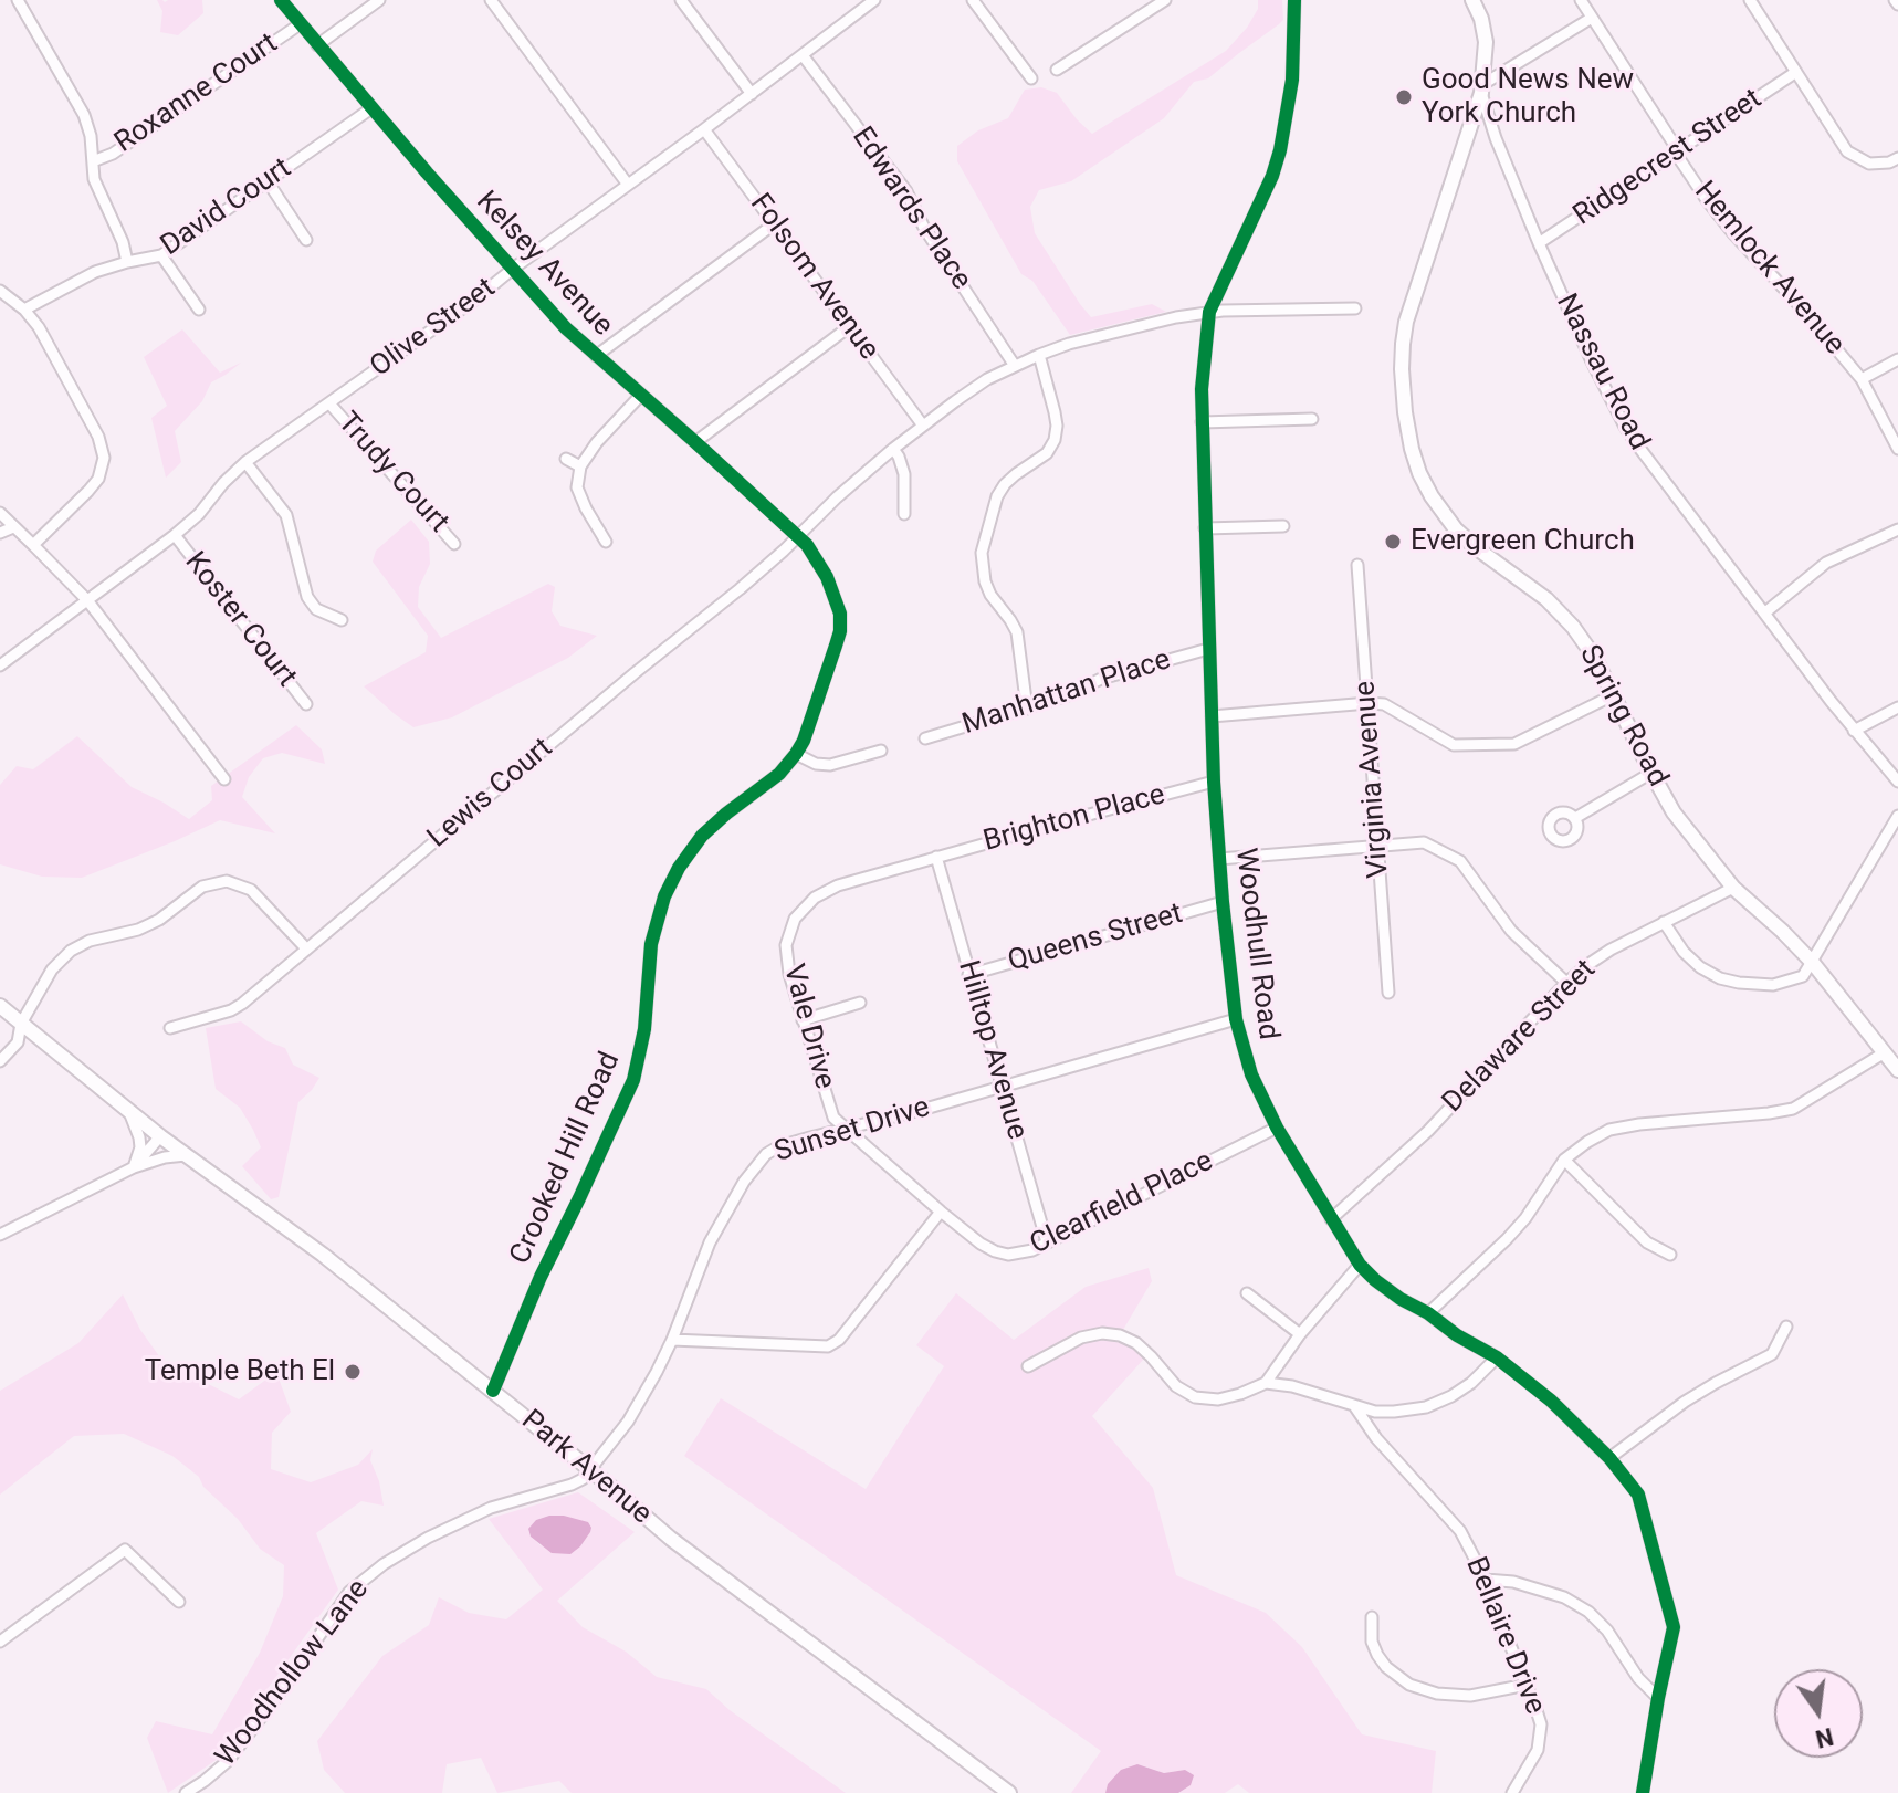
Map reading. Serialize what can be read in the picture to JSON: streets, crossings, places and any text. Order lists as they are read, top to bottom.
{
  "streets": {
    "main road": ["Nassau Road", "Spring Road", "Park Avenue"],
    "street": [
      "Roxanne Court",
      "Ridgecrest Street",
      "David Court",
      "Edwards Place",
      "Kelsey Avenue",
      "Hemlock Avenue",
      "Folsom Avenue",
      "Olive Street",
      "Trudy Court",
      "Koster Court",
      "Manhattan Place",
      "Virginia Avenue",
      "Lewis Court",
      "Brighton Place",
      "Queens Street",
      "Woodhull Road",
      "Vale Drive",
      "Delaware Street",
      "Hilltop Avenue",
      "Sunset Drive",
      "Crooked Hill Road",
      "Clearfield Place",
      "Bellaire Drive",
      "Woodhollow Lane"
    ]
  },
  "crossings": [
    ["Roxanne Court", "Kelsey Avenue"],
    ["Ridgecrest Street", "Hemlock Avenue"],
    ["Ridgecrest Street", "Nassau Road"],
    ["David Court", "Kelsey Avenue"],
    ["Edwards Place", "Olive Street"],
    ["Kelsey Avenue", "Olive Street"],
    ["Kelsey Avenue", "Lewis Court"],
    ["Kelsey Avenue", "Crooked Hill Road"],
    ["Folsom Avenue", "Olive Street"],
    ["Olive Street", "Trudy Court"],
    ["Olive Street", "Koster Court"],
    ["Nassau Road", "Spring Road"],
    ["Manhattan Place", "Woodhull Road"],
    ["Spring Road", "Delaware Street"],
    ["Lewis Court", "Crooked Hill Road"],
    ["Brighton Place", "Woodhull Road"],
    ["Brighton Place", "Vale Drive"],
    ["Brighton Place", "Hilltop Avenue"],
    ["Queens Street", "Woodhull Road"],
    ["Queens Street", "Hilltop Avenue"],
    ["Woodhull Road", "Delaware Street"],
    ["Woodhull Road", "Sunset Drive"],
    ["Woodhull Road", "Clearfield Place"],
    ["Vale Drive", "Hilltop Avenue"],
    ["Vale Drive", "Sunset Drive"],
    ["Vale Drive", "Clearfield Place"],
    ["Hilltop Avenue", "Sunset Drive"],
    ["Hilltop Avenue", "Clearfield Place"],
    ["Sunset Drive", "Clearfield Place"],
    ["Sunset Drive", "Park Avenue"],
    ["Sunset Drive", "Woodhollow Lane"],
    ["Crooked Hill Road", "Park Avenue"],
    ["Park Avenue", "Woodhollow Lane"]
  ],
  "places": ["Good News New York Church", "Evergreen Church", "Temple Beth El"],
  "north": "bottom"
}
